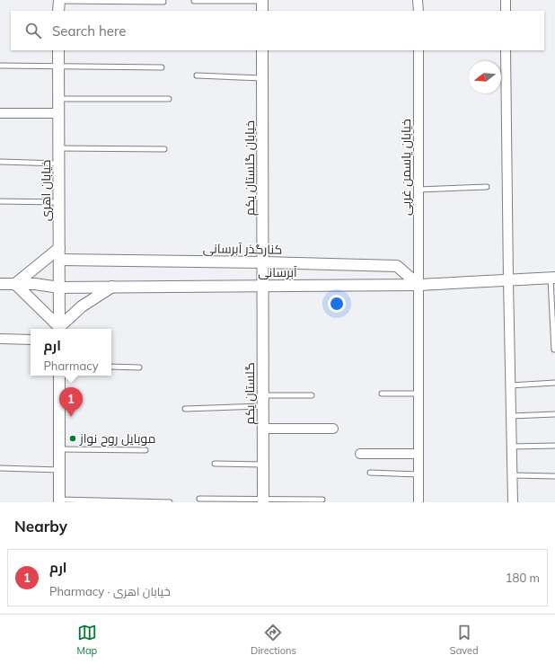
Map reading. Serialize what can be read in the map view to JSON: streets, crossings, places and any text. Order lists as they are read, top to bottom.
{
  "streets": {
    "street": [
      "خیابان یاسمن غربی",
      "خیابان گلستان یکم",
      "خیابان اهری",
      "کنارگذر آبرسانی",
      "آبرسانی",
      "گلستان یکم"
    ]
  },
  "crossings": [
    ["خیابان یاسمن غربی", "کنارگذر آبرسانی"],
    ["خیابان یاسمن غربی", "آبرسانی"],
    ["خیابان گلستان یکم", "کنارگذر آبرسانی"],
    ["خیابان گلستان یکم", "آبرسانی"],
    ["خیابان گلستان یکم", "گلستان یکم"],
    ["خیابان اهری", "کنارگذر آبرسانی"],
    ["خیابان اهری", "آبرسانی"],
    ["کنارگذر آبرسانی", "آبرسانی"],
    ["آبرسانی", "گلستان یکم"]
  ],
  "places": ["موبایل روح نواز"],
  "north": "left",
  "page": {
    "search": "Search here",
    "popup": ["ارم", "Pharmacy"],
    "pins": "1",
    "heading": "Nearby",
    "list": [
      {
        "mark": "1",
        "name": "ارم",
        "note": "Pharmacy · خیابان اهری",
        "value": "180 m"
      }
    ],
    "nav": ["Map", "Directions", "Saved"]
  }
}
